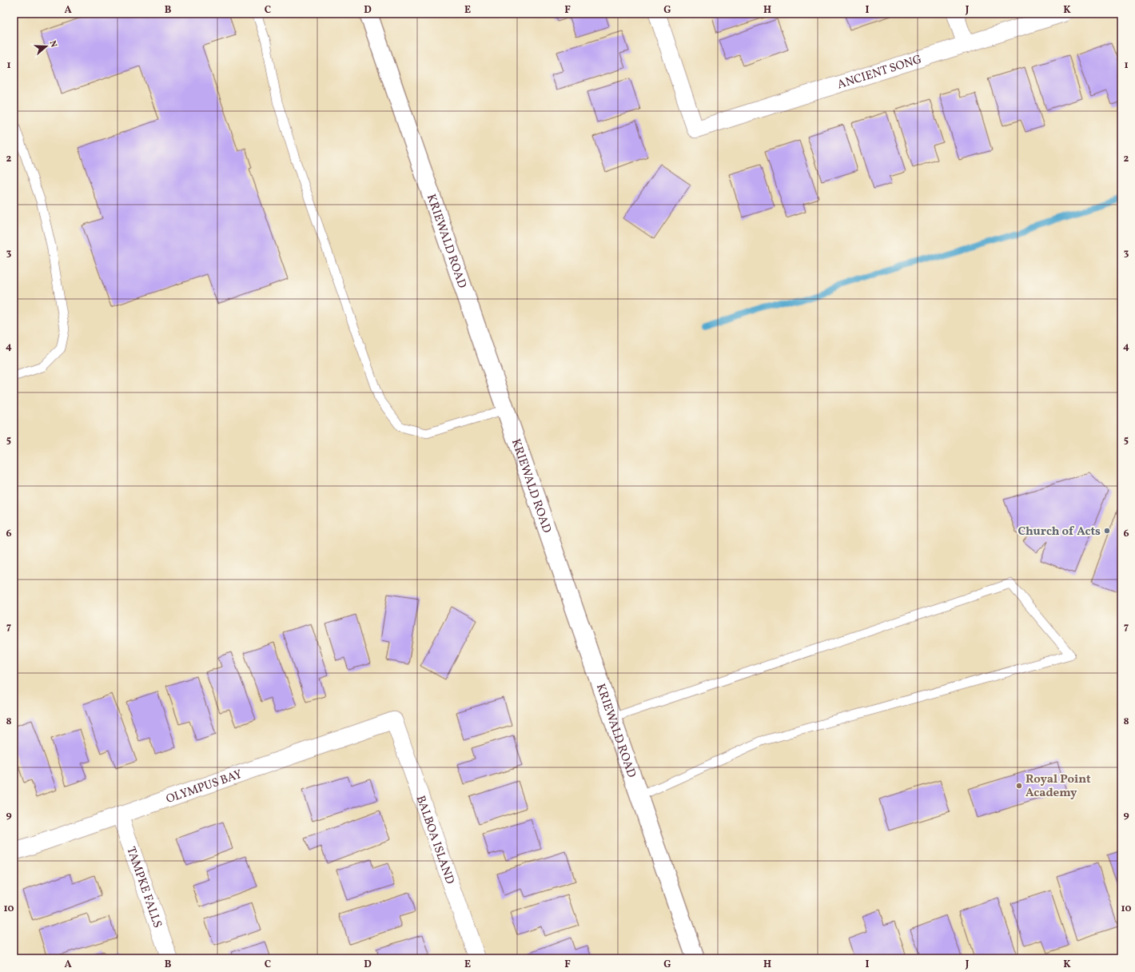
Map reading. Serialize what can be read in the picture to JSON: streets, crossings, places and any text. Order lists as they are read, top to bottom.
{
  "streets": {
    "street": [
      "ANCIENT SONG",
      "KRIEWALD ROAD",
      "OLYMPUS BAY",
      "BALBOA ISLAND",
      "TAMPKE FALLS"
    ]
  },
  "crossings": [
    ["OLYMPUS BAY", "BALBOA ISLAND"],
    ["OLYMPUS BAY", "TAMPKE FALLS"]
  ],
  "places": ["Church of Acts", "Royal Point Academy"],
  "north": "right",
  "grid": {
    "columns": [
      "A",
      "B",
      "C",
      "D",
      "E",
      "F",
      "G",
      "H",
      "I",
      "J",
      "K"
    ],
    "rows": [
      "1",
      "2",
      "3",
      "4",
      "5",
      "6",
      "7",
      "8",
      "9",
      "10"
    ]
  }
}
